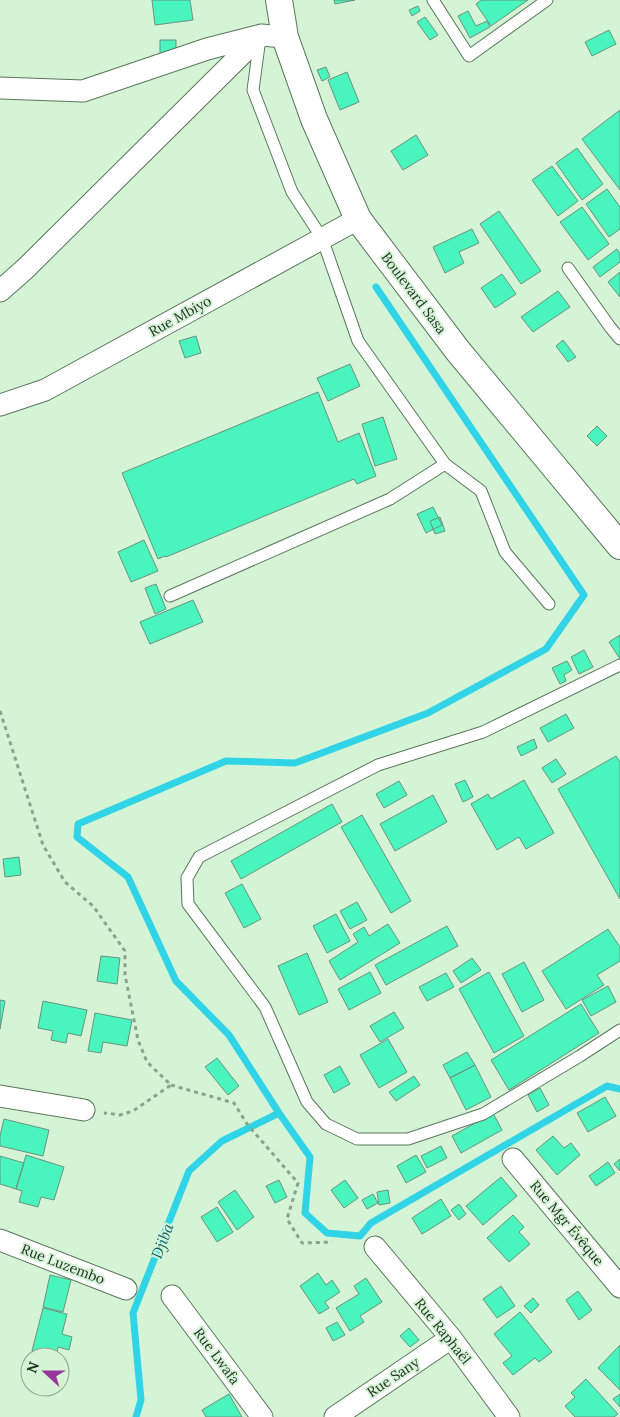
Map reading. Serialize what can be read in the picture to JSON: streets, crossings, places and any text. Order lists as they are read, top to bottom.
{
  "streets": {
    "street": [
      "Boulevard Sasa",
      "Rue Mbiyo",
      "Rue Mgr Évêque",
      "Rue Luzembo",
      "Rue Raphaël",
      "Rue Lwafa",
      "Rue Sany"
    ]
  },
  "crossings": [
    ["Boulevard Sasa", "Rue Mbiyo"],
    ["Rue Raphaël", "Rue Sany"]
  ],
  "water": ["Djiba"],
  "north": "left"
}
